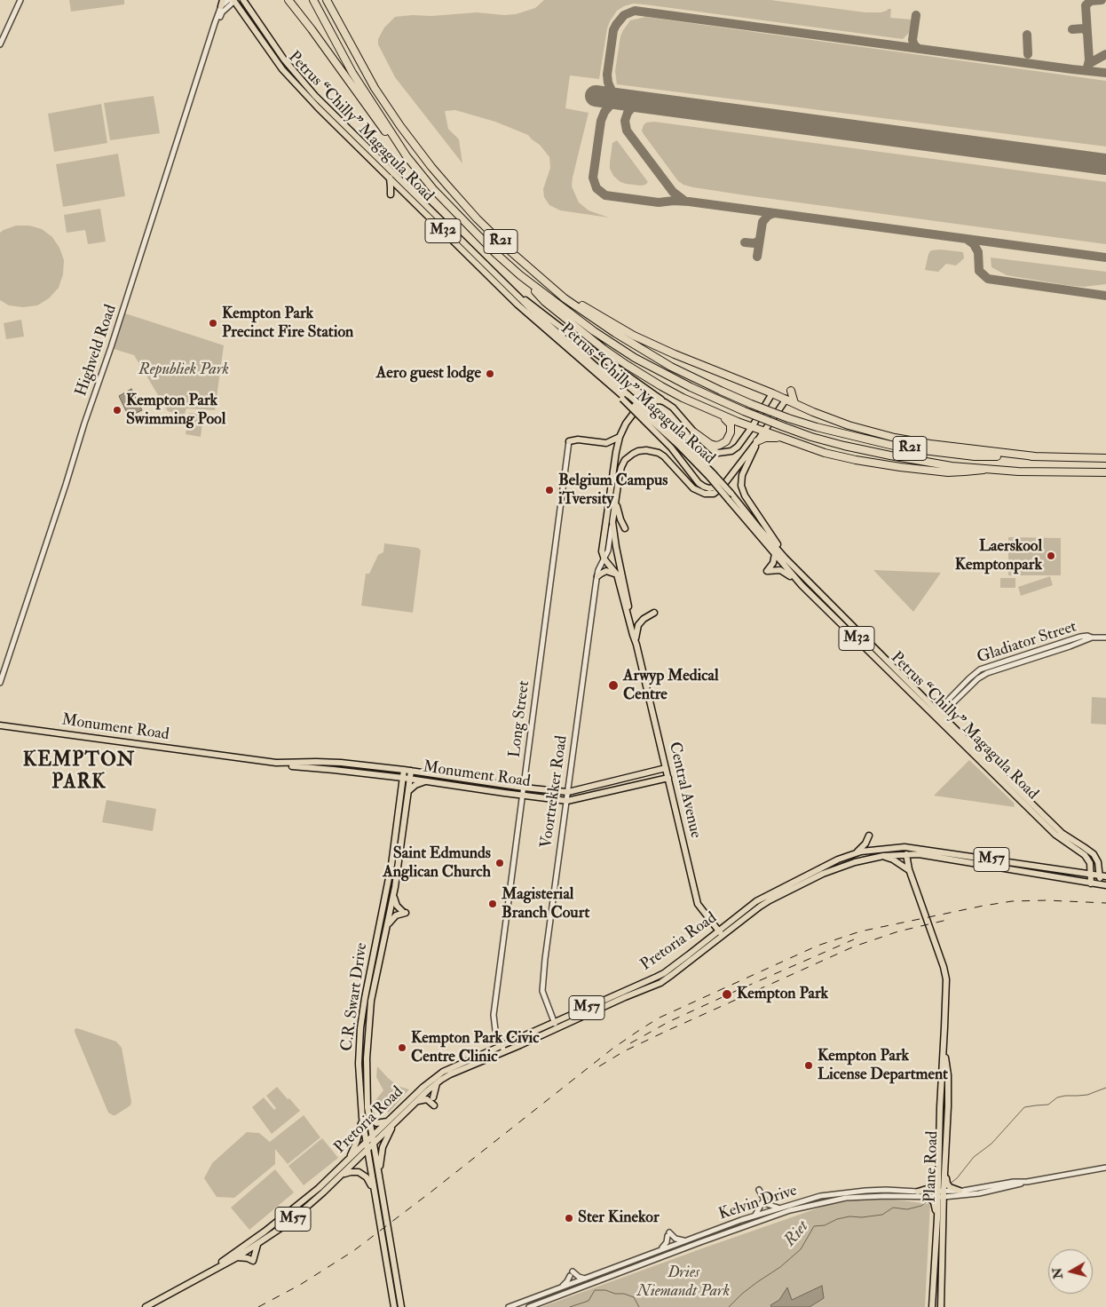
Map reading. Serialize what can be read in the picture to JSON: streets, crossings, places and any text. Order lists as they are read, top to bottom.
{
  "streets": {
    "highway": ["R21"],
    "main road": [
      "Petrus “Chilly” Magagula Road",
      "M32",
      "Monument Road",
      "Central Avenue",
      "Voortrekker Road",
      "M57",
      "Pretoria Road",
      "C.R. Swart Drive",
      "Plane Road"
    ],
    "street": [
      "Highveld Road",
      "Gladiator Street",
      "Long Street",
      "Kelvin Drive"
    ]
  },
  "crossings": [
    ["Petrus “Chilly” Magagula Road", "M32"],
    ["Petrus “Chilly” Magagula Road", "Highveld Road"],
    ["Petrus “Chilly” Magagula Road", "Gladiator Street"],
    ["Petrus “Chilly” Magagula Road", "Pretoria Road"],
    ["M32", "Pretoria Road"],
    ["Long Street", "Monument Road"],
    ["Long Street", "Pretoria Road"],
    ["Monument Road", "Central Avenue"],
    ["Monument Road", "Voortrekker Road"],
    ["Monument Road", "C.R. Swart Drive"],
    ["Central Avenue", "Voortrekker Road"],
    ["Central Avenue", "Pretoria Road"],
    ["Voortrekker Road", "Pretoria Road"],
    ["Pretoria Road", "C.R. Swart Drive"],
    ["Pretoria Road", "Plane Road"],
    ["Plane Road", "Kelvin Drive"]
  ],
  "districts": ["KEMPTON PARK"],
  "water": ["Riet"],
  "parks": ["Republiek Park", "Dries Niemandt Park"],
  "places": [
    "Kempton Park Precinct Fire Station",
    "Aero guest lodge",
    "Kempton Park Swimming Pool",
    "Belgium Campus iTversity",
    "Laerskool Kemptonpark",
    "Arwyp Medical Centre",
    "Saint Edmunds Anglican Church",
    "Magisterial Branch Court",
    "Kempton Park",
    "Kempton Park Civic Centre Clinic",
    "Kempton Park License Department",
    "Ster Kinekor"
  ],
  "north": "left"
}
